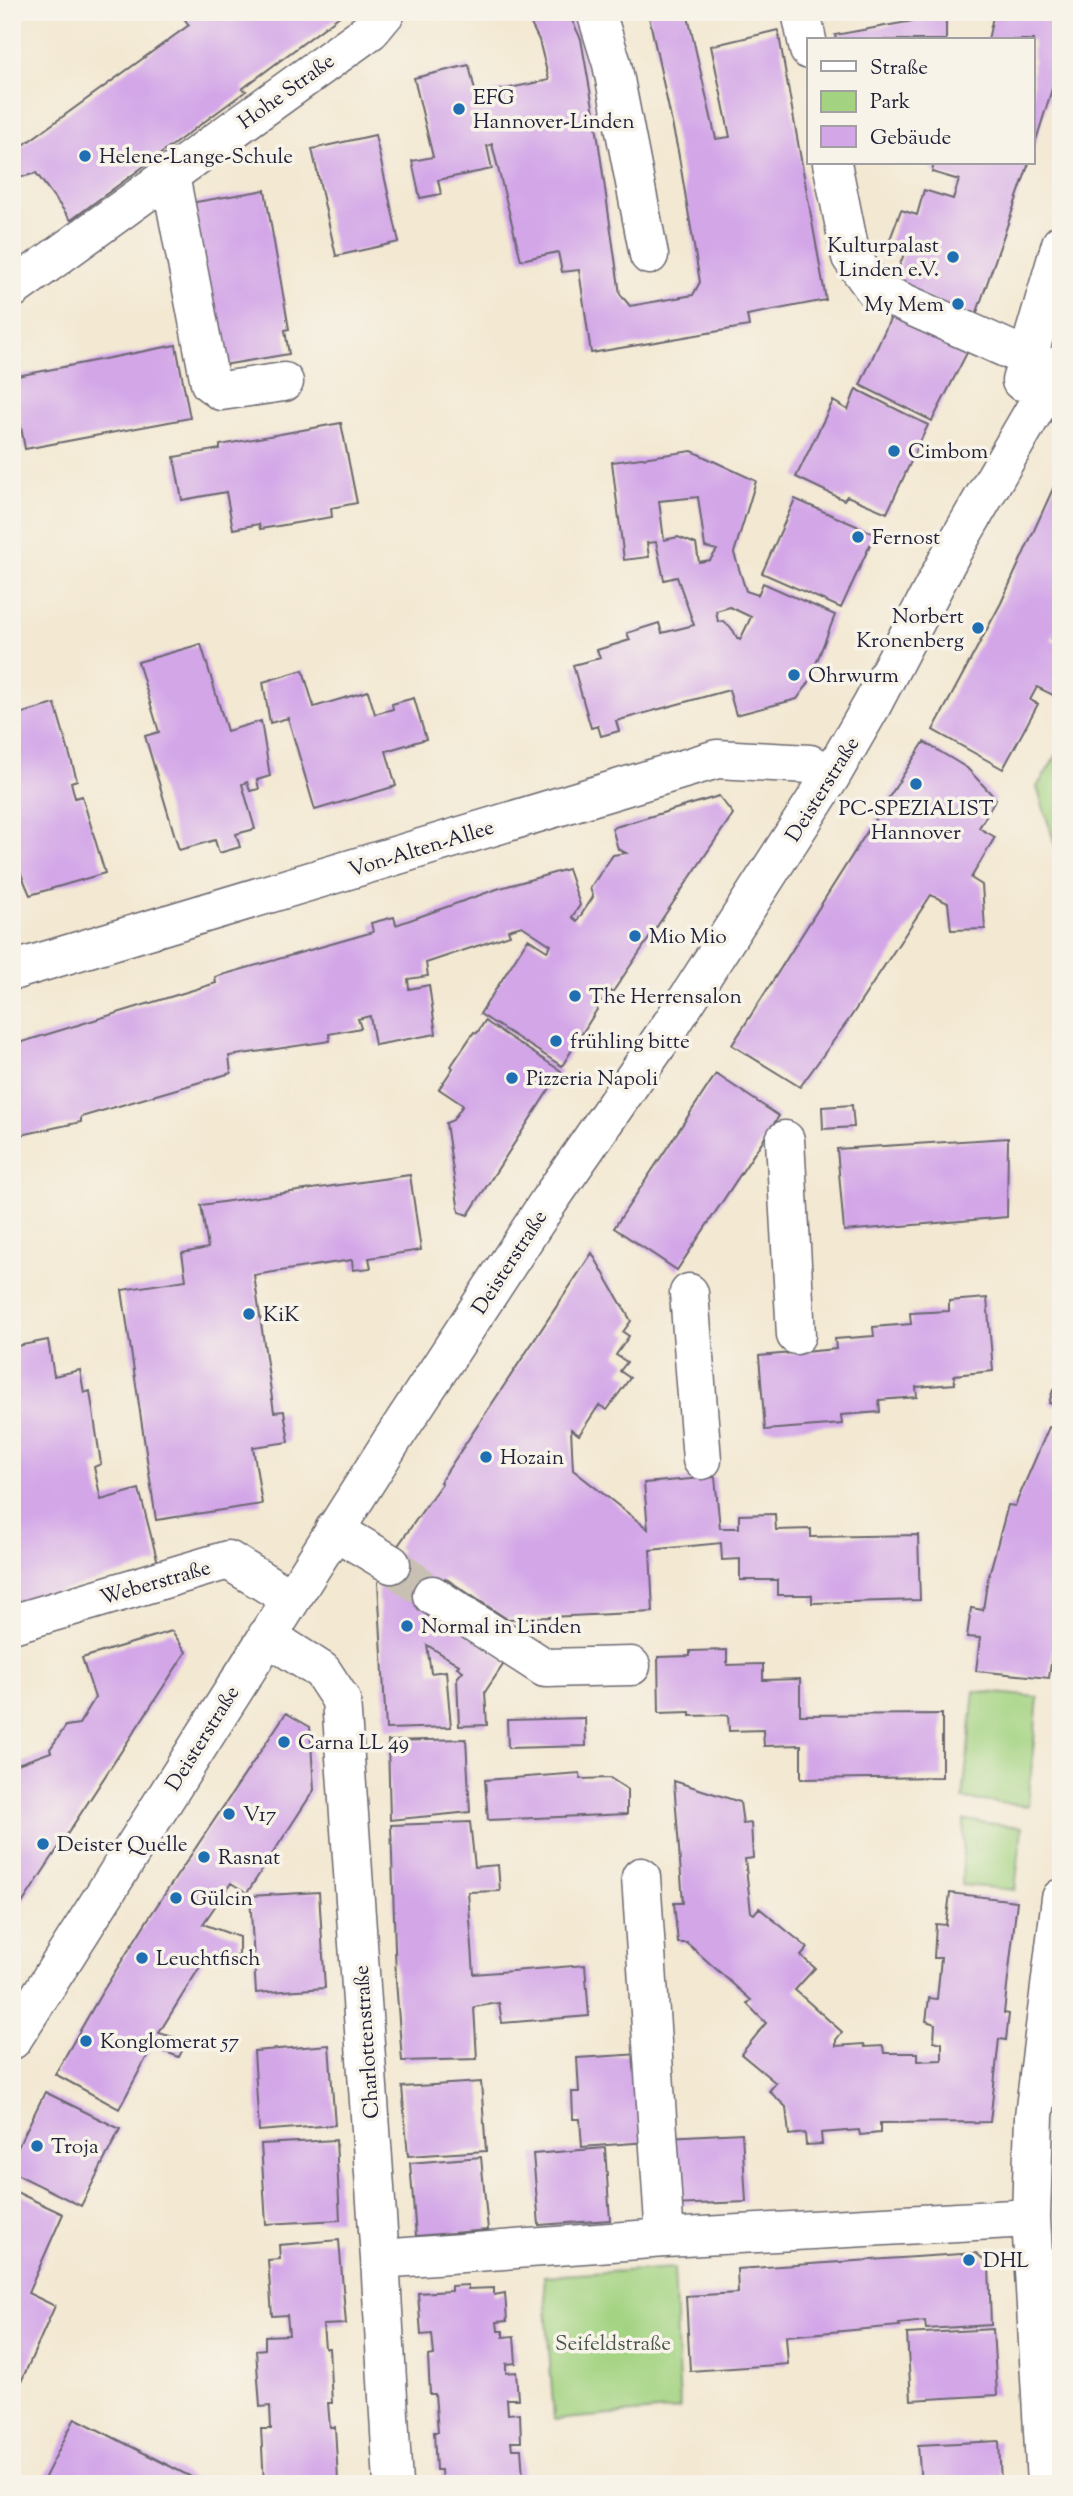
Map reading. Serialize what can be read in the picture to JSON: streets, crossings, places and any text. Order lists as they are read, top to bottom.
{
  "streets": {
    "street": [
      "Hohe Straße",
      "Deisterstraße",
      "Von-Alten-Allee",
      "Weberstraße",
      "Charlottenstraße"
    ]
  },
  "crossings": [
    ["Deisterstraße", "Von-Alten-Allee"],
    ["Deisterstraße", "Weberstraße"],
    ["Deisterstraße", "Charlottenstraße"]
  ],
  "parks": ["Seifeldstraße"],
  "places": [
    "EFG Hannover-Linden",
    "Helene-Lange-Schule",
    "Kulturpalast Linden e.V.",
    "My Mem",
    "Cimbom",
    "Fernost",
    "Norbert Kronenberg",
    "Ohrwurm",
    "PC-SPEZIALIST Hannover",
    "Mio Mio",
    "The Herrensalon",
    "frühling bitte",
    "Pizzeria Napoli",
    "KiK",
    "Hozain",
    "Normal in Linden",
    "Carna LL 49",
    "V17",
    "Deister Quelle",
    "Rasnat",
    "Gülcin",
    "Leuchtfisch",
    "Konglomerat 57",
    "Troja",
    "DHL"
  ],
  "legend": ["Straße", "Park", "Gebäude"]
}
